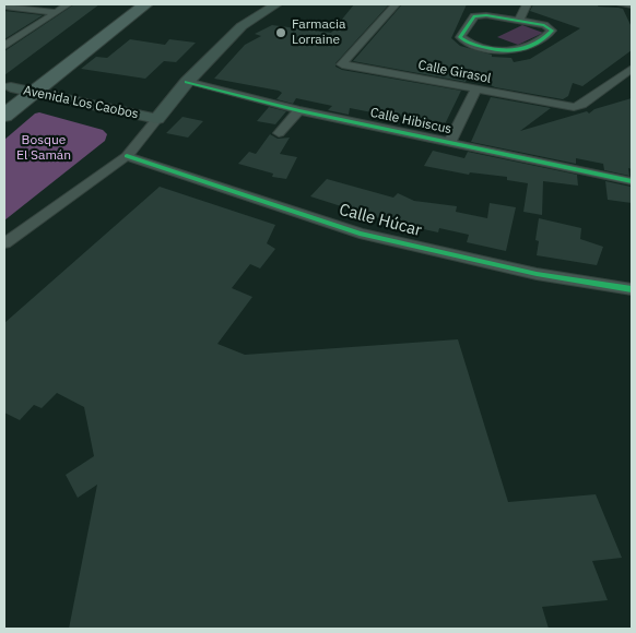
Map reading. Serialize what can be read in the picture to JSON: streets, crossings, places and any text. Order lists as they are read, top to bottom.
{
  "streets": {
    "street": [
      "Calle Girasol",
      "Avenida Los Caobos",
      "Calle Hibiscus",
      "Calle Húcar"
    ]
  },
  "parks": ["Bosque El Samán"],
  "places": ["Farmacia Lorraine"]
}
